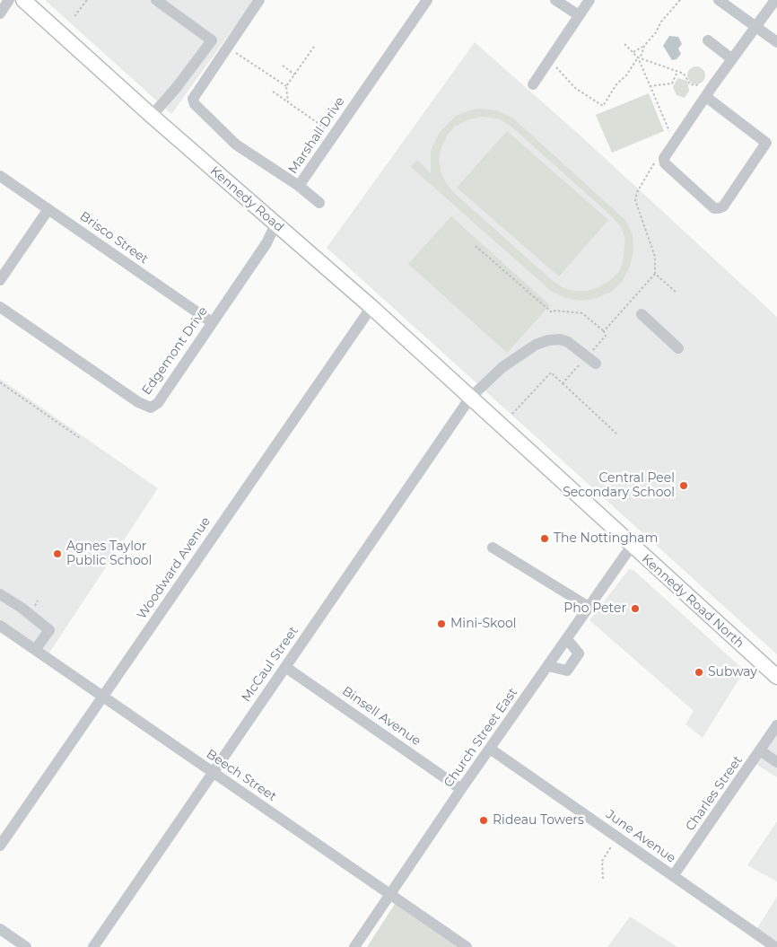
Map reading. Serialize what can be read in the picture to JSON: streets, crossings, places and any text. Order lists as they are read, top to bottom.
{
  "streets": {
    "main road": ["Kennedy Road", "Kennedy Road North"],
    "street": [
      "Marshall Drive",
      "Brisco Street",
      "Edgemont Drive",
      "Woodward Avenue",
      "McCaul Street",
      "Binsell Avenue",
      "Church Street East",
      "Beech Street",
      "Charles Street",
      "June Avenue"
    ]
  },
  "crossings": [
    ["Kennedy Road", "Edgemont Drive"],
    ["Kennedy Road", "Woodward Avenue"],
    ["Kennedy Road", "Kennedy Road North"],
    ["Kennedy Road", "McCaul Street"],
    ["Brisco Street", "Edgemont Drive"],
    ["Woodward Avenue", "Beech Street"],
    ["Kennedy Road North", "McCaul Street"],
    ["Kennedy Road North", "Church Street East"],
    ["McCaul Street", "Binsell Avenue"],
    ["McCaul Street", "Beech Street"],
    ["Binsell Avenue", "Church Street East"],
    ["Church Street East", "Beech Street"],
    ["Church Street East", "June Avenue"],
    ["Charles Street", "June Avenue"]
  ],
  "places": [
    "Central Peel Secondary School",
    "The Nottingham",
    "Agnes Taylor Public School",
    "Pho Peter",
    "Mini-Skool",
    "Subway",
    "Rideau Towers"
  ]
}
